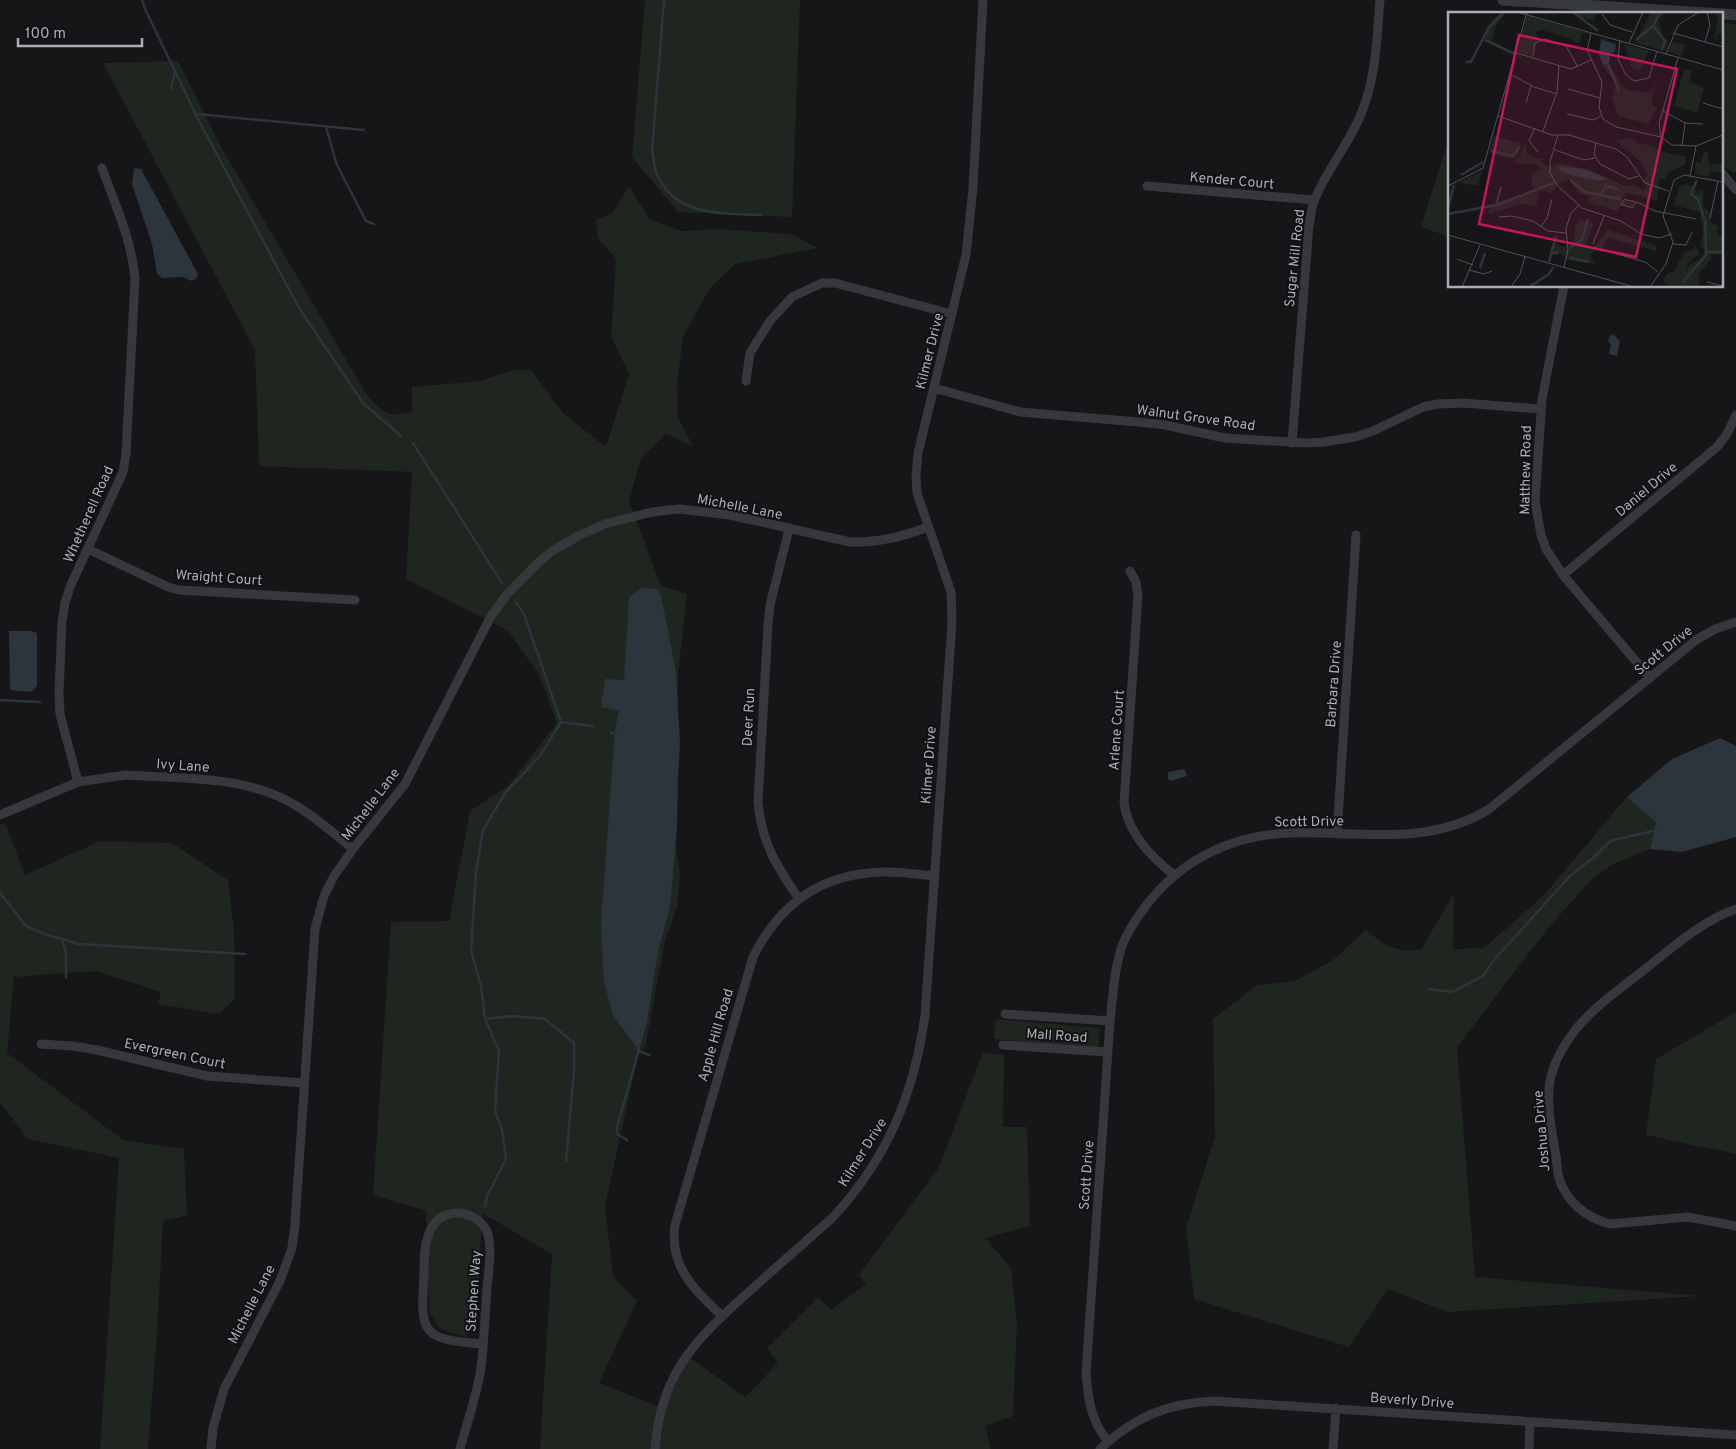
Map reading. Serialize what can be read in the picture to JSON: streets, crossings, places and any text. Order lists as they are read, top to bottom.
{
  "streets": {
    "street": [
      "Kender Court",
      "Sugar Mill Road",
      "Kilmer Drive",
      "Walnut Grove Road",
      "Matthew Road",
      "Daniel Drive",
      "Michelle Lane",
      "Whetherell Road",
      "Wraight Court",
      "Scott Drive",
      "Barbara Drive",
      "Deer Run",
      "Arlene Court",
      "Ivy Lane",
      "Apple Hill Road",
      "Mall Road",
      "Evergreen Court",
      "Joshua Drive",
      "Stephen Way",
      "Beverly Drive"
    ]
  },
  "crossings": [
    ["Kender Court", "Sugar Mill Road"],
    ["Sugar Mill Road", "Walnut Grove Road"],
    ["Kilmer Drive", "Walnut Grove Road"],
    ["Kilmer Drive", "Michelle Lane"],
    ["Kilmer Drive", "Apple Hill Road"],
    ["Walnut Grove Road", "Matthew Road"],
    ["Matthew Road", "Daniel Drive"],
    ["Matthew Road", "Scott Drive"],
    ["Michelle Lane", "Deer Run"],
    ["Michelle Lane", "Ivy Lane"],
    ["Michelle Lane", "Evergreen Court"],
    ["Whetherell Road", "Wraight Court"],
    ["Whetherell Road", "Ivy Lane"],
    ["Scott Drive", "Barbara Drive"],
    ["Scott Drive", "Arlene Court"],
    ["Scott Drive", "Mall Road"],
    ["Scott Drive", "Beverly Drive"],
    ["Deer Run", "Apple Hill Road"]
  ],
  "scale_bar": "100 m"
}
